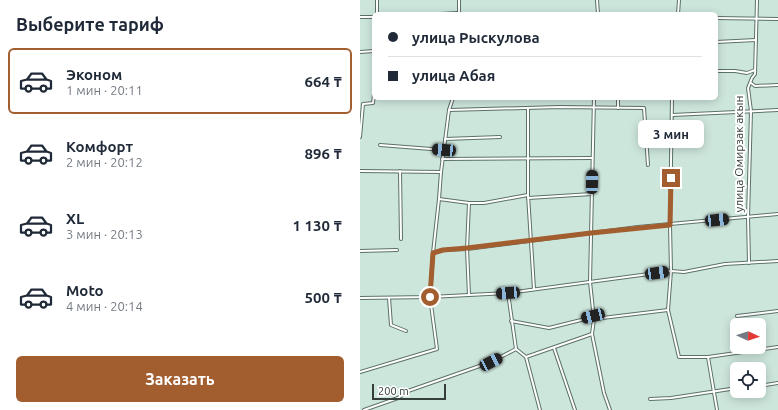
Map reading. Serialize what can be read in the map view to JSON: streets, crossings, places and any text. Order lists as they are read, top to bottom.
{
  "streets": {
    "street": ["улица Омирзак акын"]
  },
  "scale_bar": "200 m",
  "north": "right",
  "page": {
    "heading": "Выберите тариф",
    "banner": ["улица Рыскулова", "улица Абая"],
    "list": [
      {
        "name": "Эконом",
        "note": "1 мин · 20:11",
        "value": "664 ₸"
      },
      {
        "name": "Комфорт",
        "note": "2 мин · 20:12",
        "value": "896 ₸"
      },
      {
        "name": "XL",
        "note": "3 мин · 20:13",
        "value": "1 130 ₸"
      },
      {
        "name": "Moto",
        "note": "4 мин · 20:14",
        "value": "500 ₸"
      }
    ],
    "bubble": "3 мин",
    "buttons": "Заказать",
    "scale": "200 m"
  }
}
